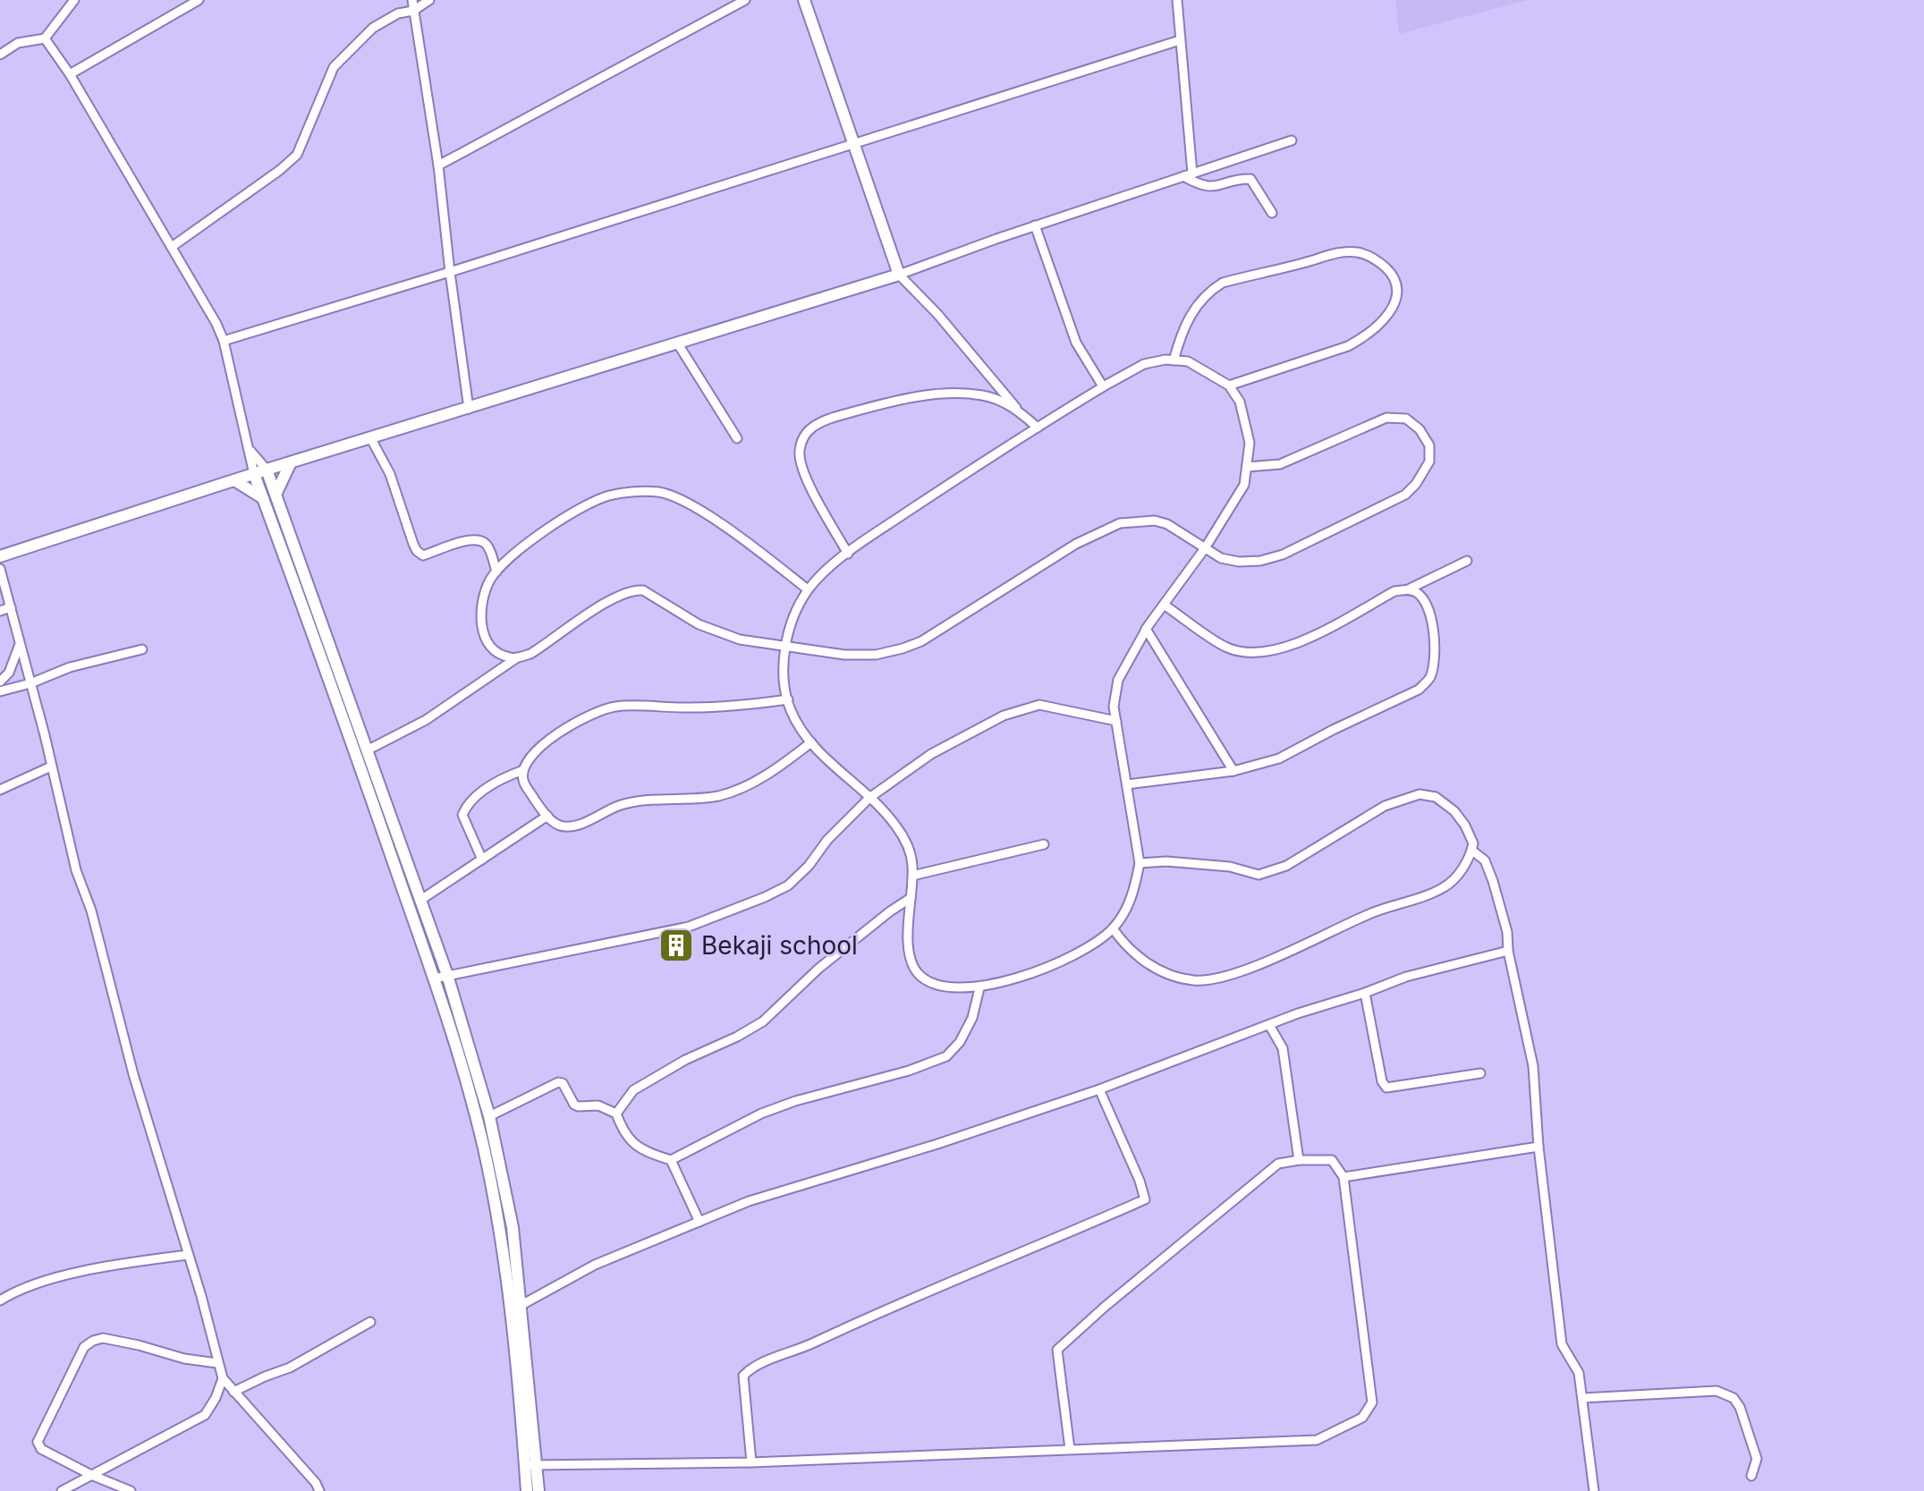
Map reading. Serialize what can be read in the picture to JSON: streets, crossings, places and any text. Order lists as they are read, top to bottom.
{
  "places": {
    "building": ["Bekaji school"]
  }
}
